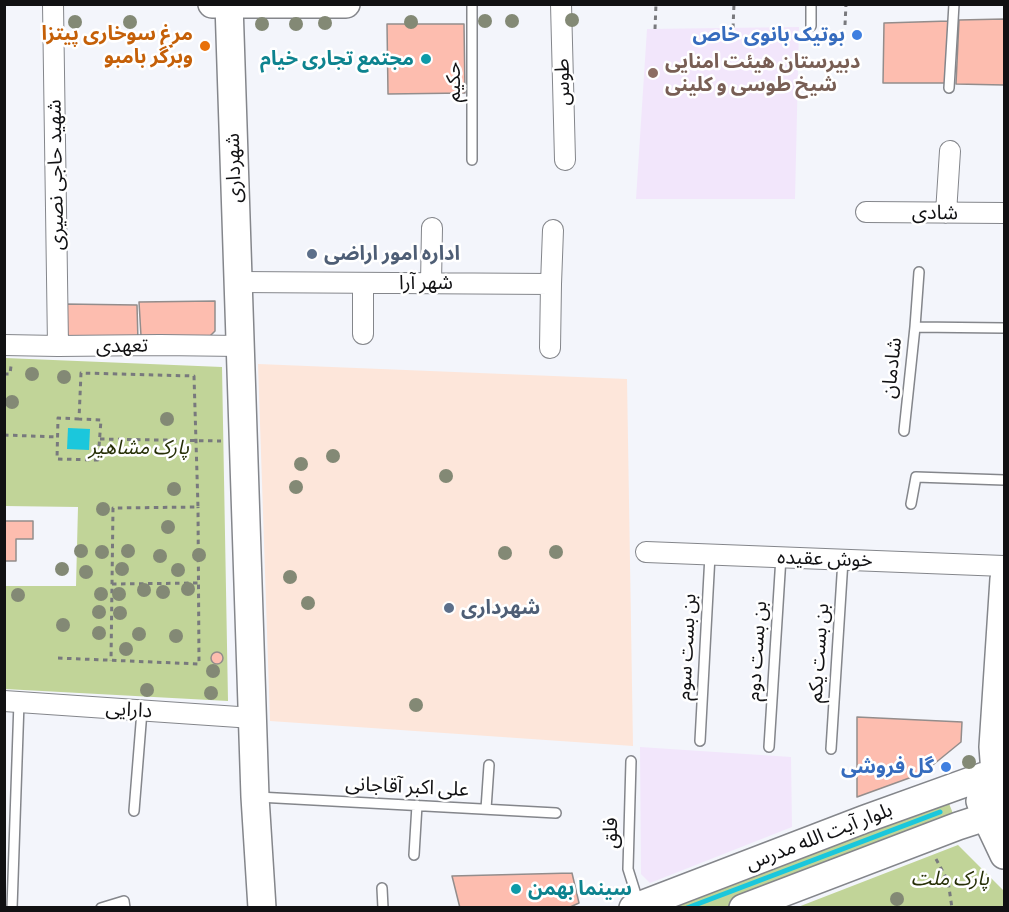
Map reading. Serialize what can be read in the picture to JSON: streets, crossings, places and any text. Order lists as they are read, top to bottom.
{
  "streets": {
    "main road": ["شهرداری", "بلوار آیت الله مدرس"],
    "street": [
      "طوس",
      "شهید حاجی نصیری",
      "شادی",
      "شهر آرا",
      "تعهدی",
      "خوش عقیده",
      "دارایی"
    ],
    "lane": [
      "حکیم",
      "شادمان",
      "بن بست سوم",
      "بن بست دوم",
      "بن بست یکم",
      "علی اکبر آقاجانی",
      "فلق"
    ]
  },
  "crossings": [
    ["شهرداری", "شهر آرا"],
    ["شهرداری", "تعهدی"],
    ["شهرداری", "دارایی"],
    ["شهرداری", "علی اکبر آقاجانی"],
    ["شهید حاجی نصیری", "تعهدی"],
    ["خوش عقیده", "بن بست سوم"],
    ["خوش عقیده", "بن بست دوم"],
    ["خوش عقیده", "بن بست یکم"],
    ["فلق", "بلوار آیت الله مدرس"]
  ],
  "parks": ["پارک مشاهیر", "پارک ملت"],
  "places": [
    "بوتیک بانوی خاص",
    "مرغ سوخاری پیتزا وبرگر بامبو",
    "مجتمع تجاری خیام",
    "دبیرستان هیئت امنایی شیخ طوسی و کلینی",
    "اداره امور اراضی",
    "شهرداری",
    "گل فروشی",
    "سینما بهمن"
  ]
}
